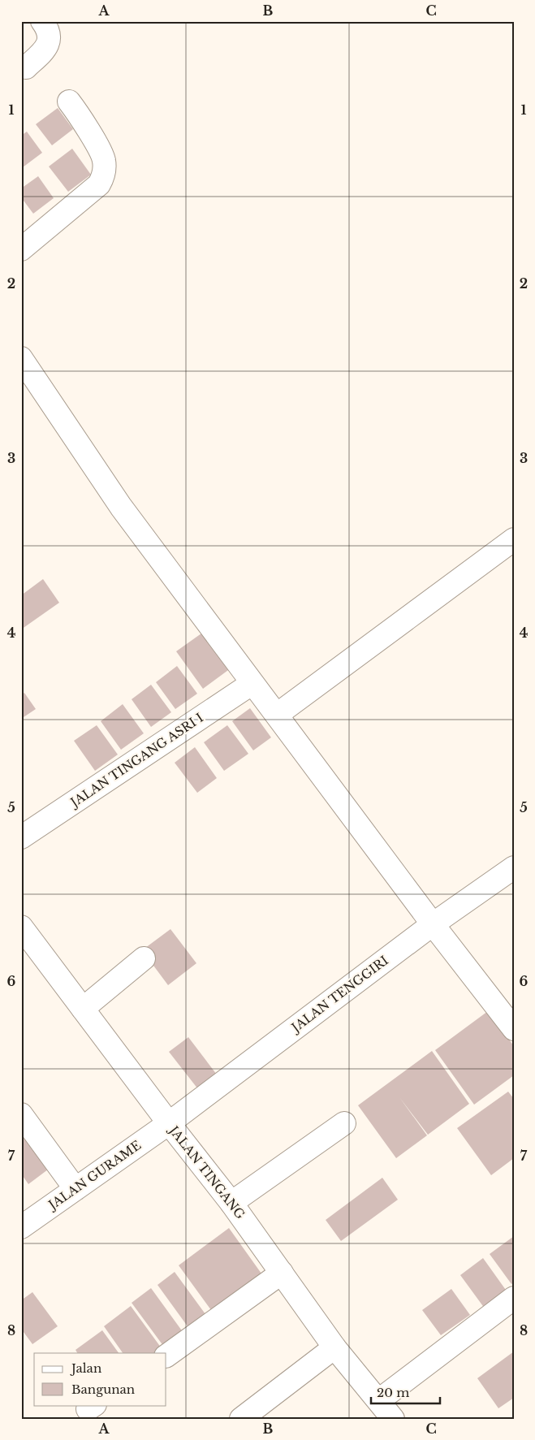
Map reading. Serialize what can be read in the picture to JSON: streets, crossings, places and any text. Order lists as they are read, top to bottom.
{
  "streets": {
    "street": [
      "JALAN TINGANG ASRI I",
      "JALAN TENGGIRI",
      "JALAN TINGANG",
      "JALAN GURAME"
    ]
  },
  "crossings": [
    ["JALAN TENGGIRI", "JALAN TINGANG"],
    ["JALAN TENGGIRI", "JALAN GURAME"],
    ["JALAN TINGANG", "JALAN GURAME"]
  ],
  "legend": ["Jalan", "Bangunan"],
  "scale_bar": "20 m",
  "grid": {
    "columns": ["A", "B", "C"],
    "rows": [
      "1",
      "2",
      "3",
      "4",
      "5",
      "6",
      "7",
      "8"
    ]
  }
}
